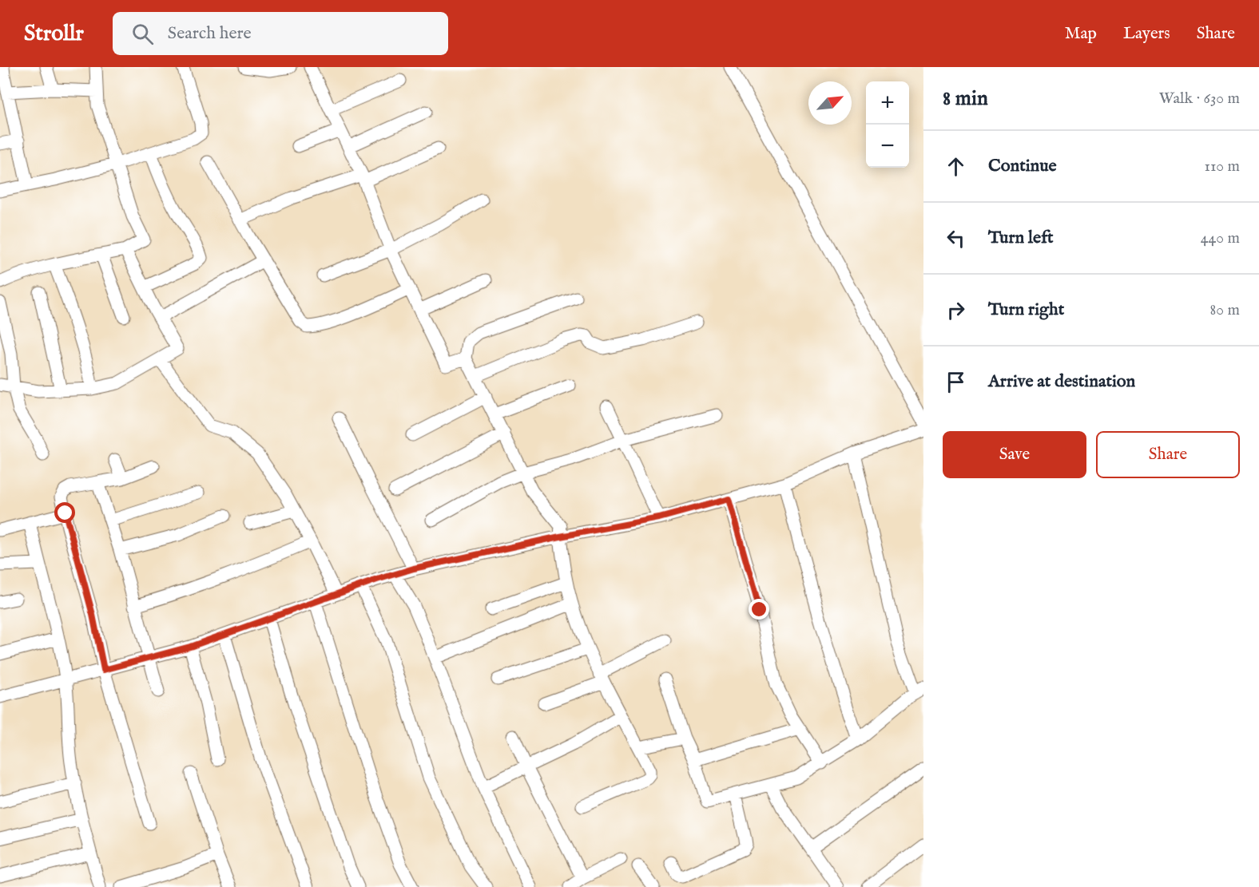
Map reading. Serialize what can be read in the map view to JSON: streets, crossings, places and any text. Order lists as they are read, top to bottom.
{
  "north": "top right",
  "page": {
    "header": "Strollr",
    "search": "Search here",
    "nav": ["Map", "Layers", "Share"],
    "heading": ["8 min", "Walk · 630 m"],
    "map_buttons": ["+", "−"],
    "list": [
      ["Continue", "110 m"],
      ["Turn left", "440 m"],
      ["Turn right", "80 m"],
      "Arrive at destination"
    ],
    "buttons": ["Save", "Share"]
  }
}
